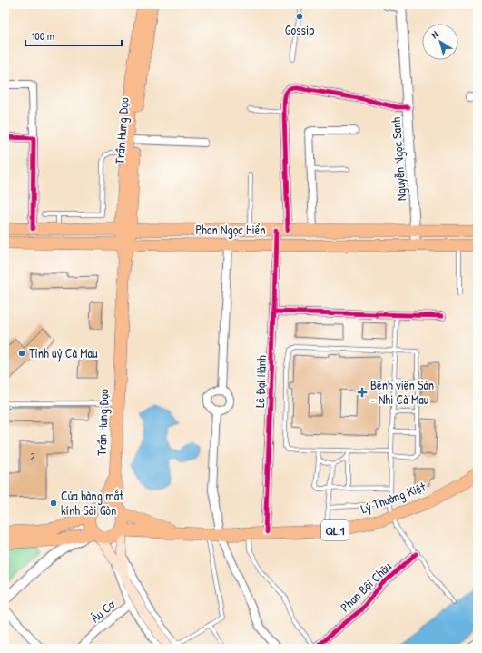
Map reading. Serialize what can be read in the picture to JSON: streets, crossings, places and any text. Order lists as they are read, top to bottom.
{
  "streets": {
    "main road": [
      "Trần Hưng Đạo",
      "Phan Ngọc Hiển",
      "Lý Thường Kiệt",
      "QL.1"
    ],
    "street": [
      "Nguyễn Ngọc Sanh",
      "Lê Đại Hành",
      "Phan Bội Châu",
      "Âu Cơ"
    ]
  },
  "crossings": [
    ["Trần Hưng Đạo", "Phan Ngọc Hiển"],
    ["Trần Hưng Đạo", "Lý Thường Kiệt"],
    ["Trần Hưng Đạo", "QL.1"],
    ["Nguyễn Ngọc Sanh", "Phan Ngọc Hiển"],
    ["Phan Ngọc Hiển", "Lê Đại Hành"],
    ["Lê Đại Hành", "Lý Thường Kiệt"],
    ["Lý Thường Kiệt", "QL.1"]
  ],
  "places": {
    "other": ["Gossip", "Tỉnh uỷ Cà Mau", "Cửa hàng mắt kính Sài Gòn"],
    "health": ["Bệnh viện Sản - Nhi Cà Mau"]
  },
  "house_numbers": ["2"],
  "scale_bar": "100 m",
  "north": "top left"
}
